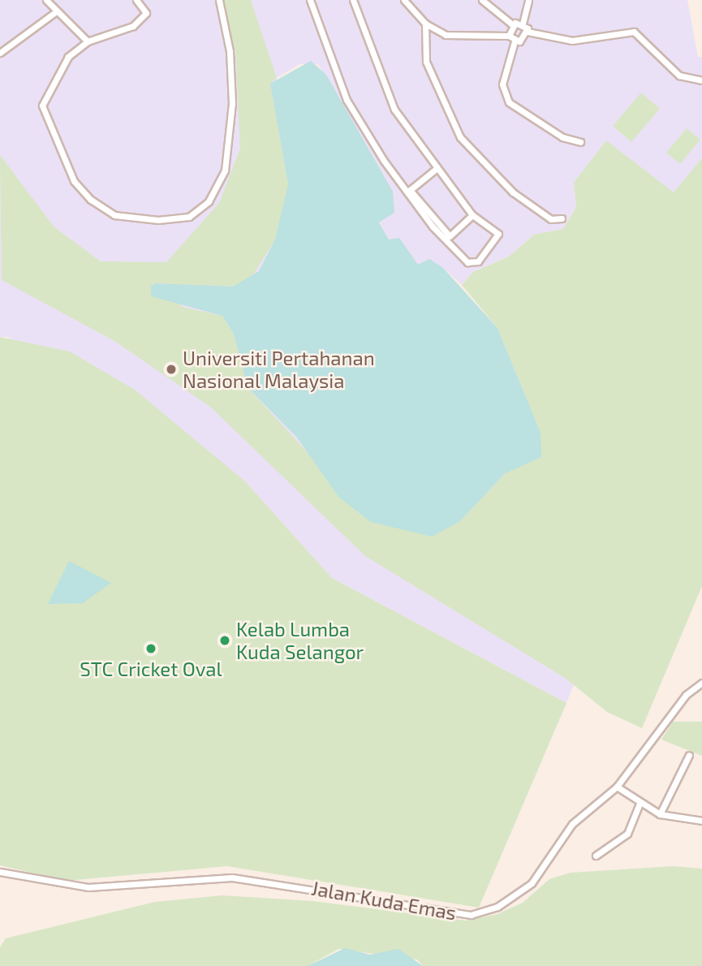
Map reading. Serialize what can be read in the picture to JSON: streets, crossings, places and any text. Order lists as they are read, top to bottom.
{
  "streets": {
    "street": ["Jalan Kuda Emas"]
  },
  "places": ["Universiti Pertahanan Nasional Malaysia", "Kelab Lumba Kuda Selangor", "STC Cricket Oval"]
}
